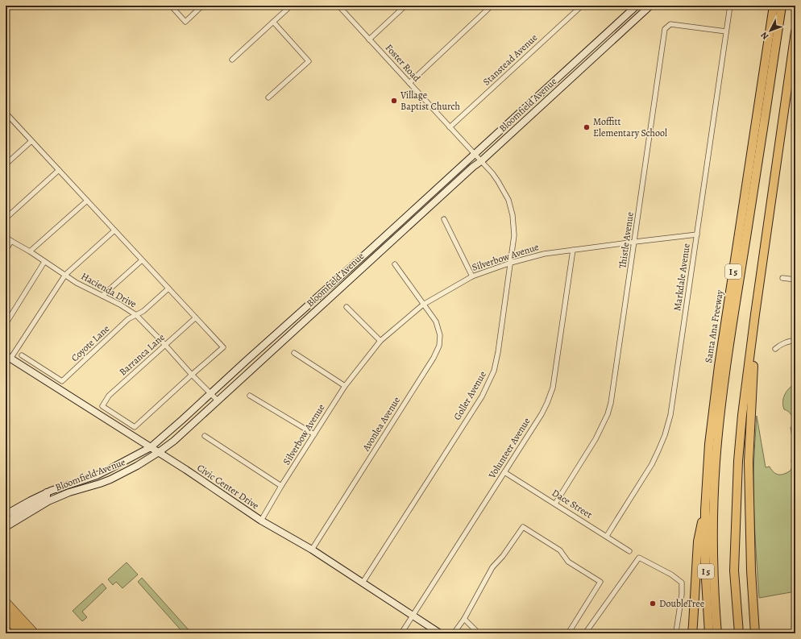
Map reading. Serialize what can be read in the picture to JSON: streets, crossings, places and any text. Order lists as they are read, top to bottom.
{
  "streets": {
    "highway": ["I 5", "Santa Ana Freeway"],
    "main road": ["Bloomfield Avenue", "Civic Center Drive"],
    "street": [
      "Stanstead Avenue",
      "Foster Road",
      "Thistle Avenue",
      "Silverbow Avenue",
      "Markdale Avenue",
      "Hacienda Drive",
      "Coyote Lane",
      "Barranca Lane",
      "Goller Avenue",
      "Avonlea Avenue",
      "Volunteer Avenue",
      "Dace Street"
    ]
  },
  "crossings": [
    ["Stanstead Avenue", "Foster Road"],
    ["Foster Road", "Bloomfield Avenue"],
    ["Foster Road", "Goller Avenue"],
    ["Bloomfield Avenue", "Hacienda Drive"],
    ["Bloomfield Avenue", "Goller Avenue"],
    ["Bloomfield Avenue", "Civic Center Drive"],
    ["Thistle Avenue", "Silverbow Avenue"],
    ["Thistle Avenue", "Markdale Avenue"],
    ["Thistle Avenue", "Dace Street"],
    ["Silverbow Avenue", "Markdale Avenue"],
    ["Silverbow Avenue", "Goller Avenue"],
    ["Silverbow Avenue", "Avonlea Avenue"],
    ["Silverbow Avenue", "Volunteer Avenue"],
    ["Silverbow Avenue", "Civic Center Drive"],
    ["Markdale Avenue", "Dace Street"],
    ["Hacienda Drive", "Coyote Lane"],
    ["Hacienda Drive", "Barranca Lane"],
    ["Goller Avenue", "Civic Center Drive"],
    ["Avonlea Avenue", "Civic Center Drive"],
    ["Volunteer Avenue", "Civic Center Drive"],
    ["Volunteer Avenue", "Dace Street"]
  ],
  "places": ["Village Baptist Church", "Moffitt Elementary School", "DoubleTree"],
  "north": "bottom left"
}
